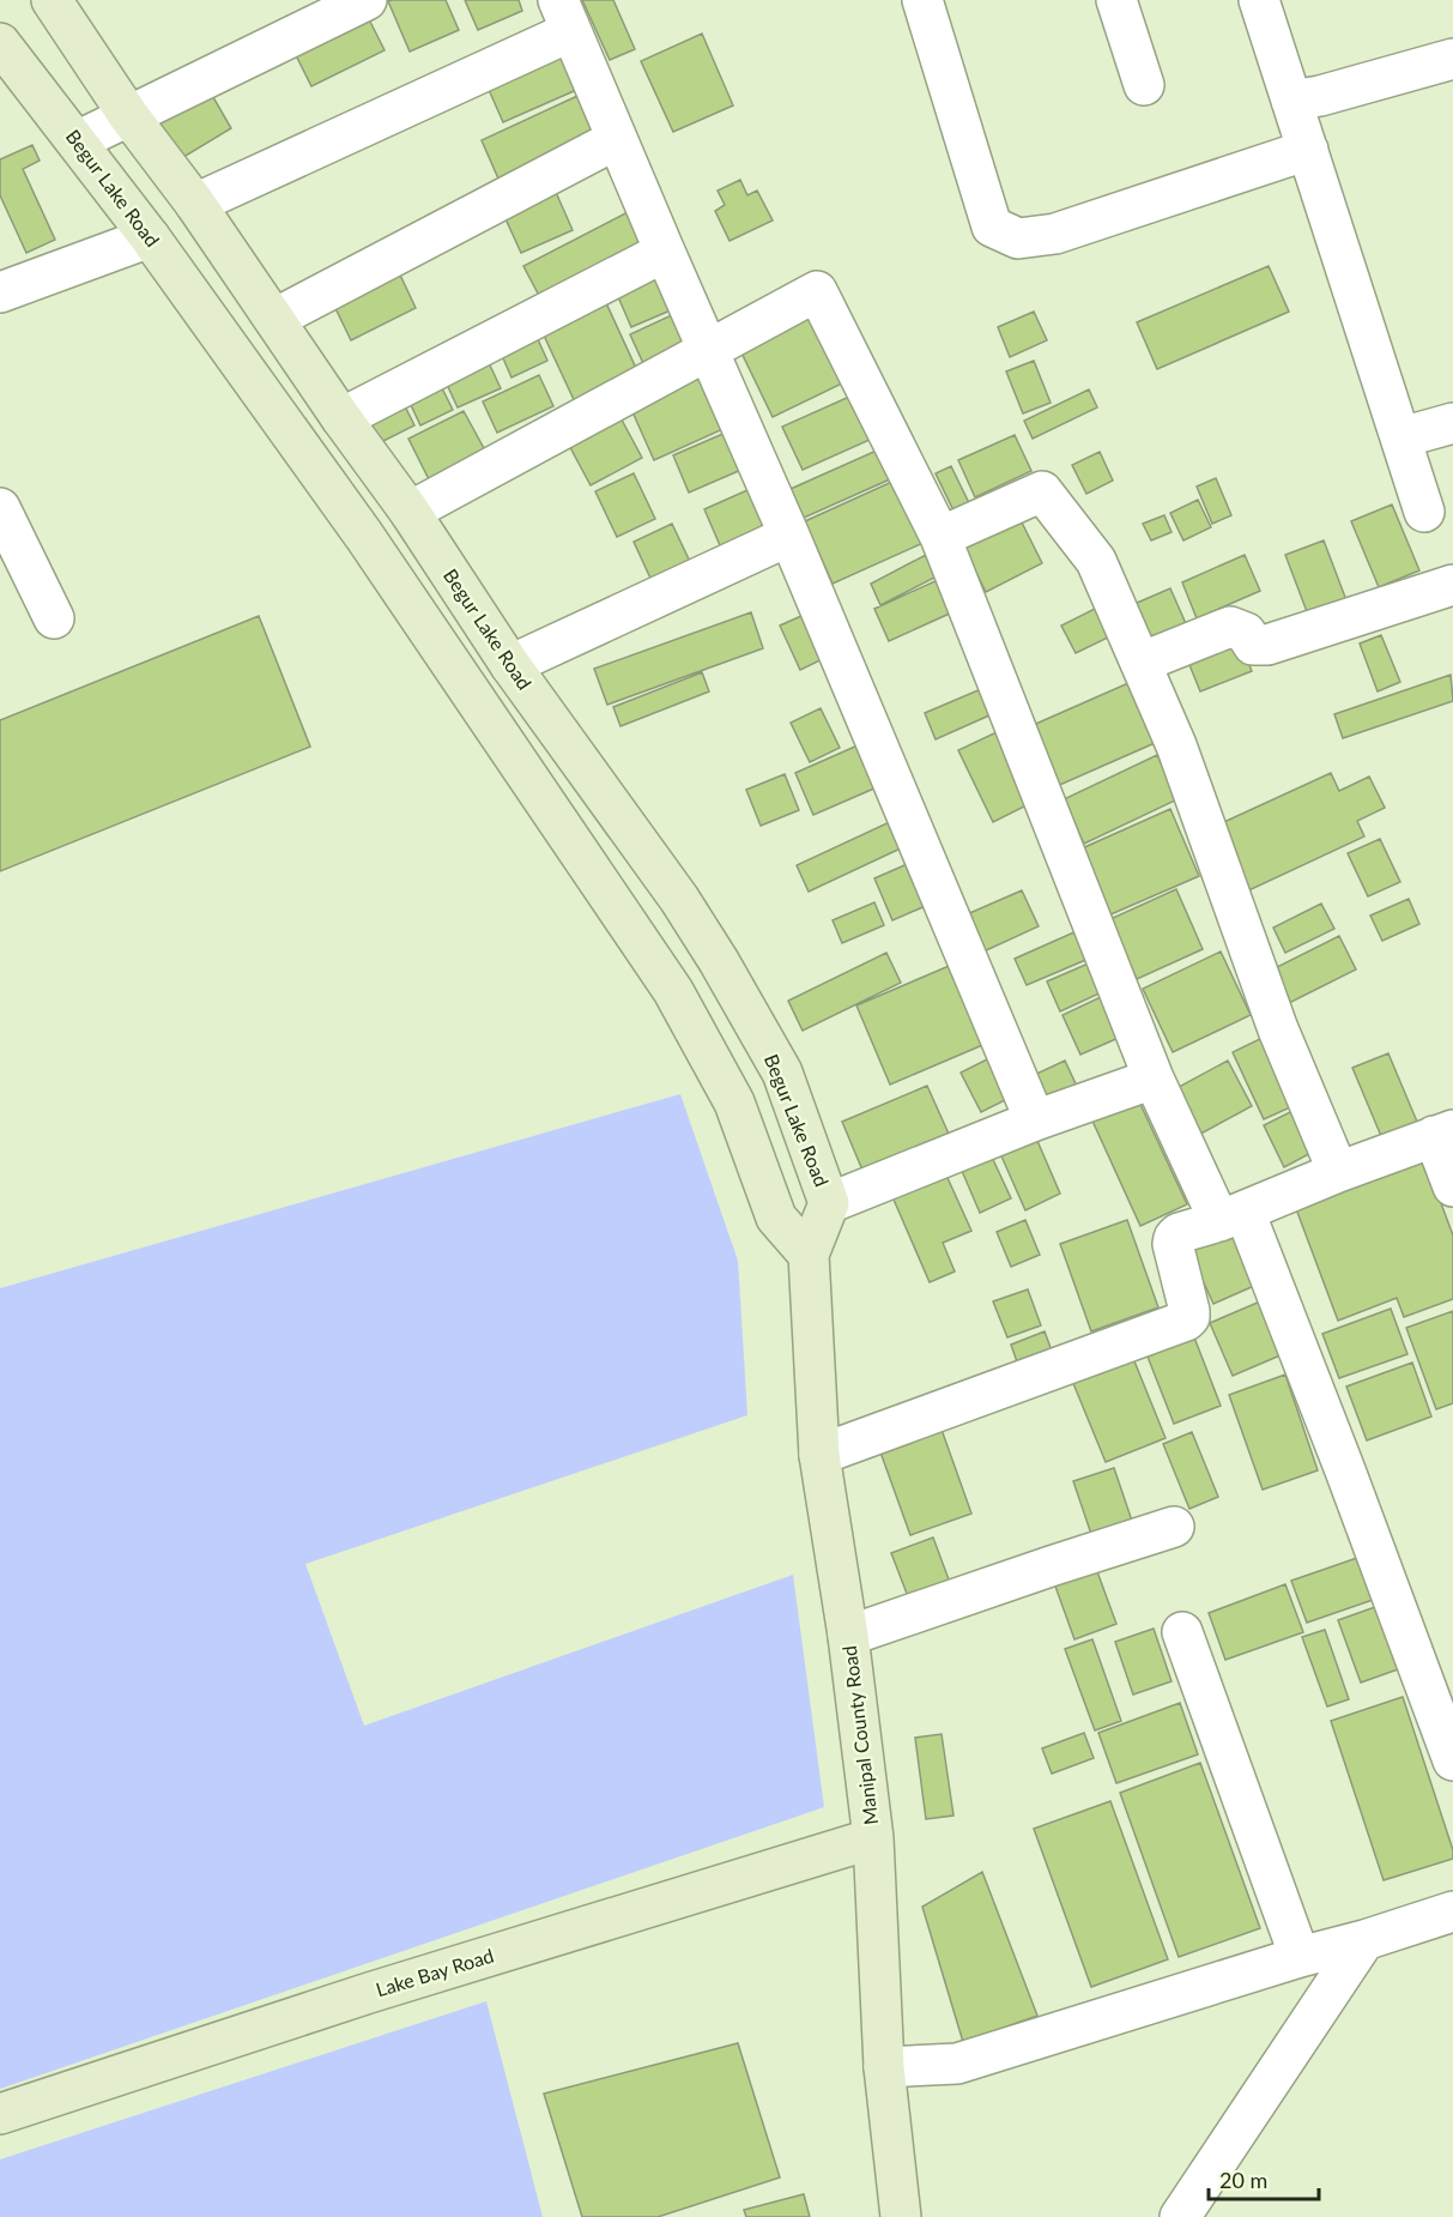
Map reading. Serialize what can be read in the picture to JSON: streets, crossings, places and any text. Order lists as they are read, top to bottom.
{
  "streets": {
    "main road": ["Begur Lake Road", "Manipal County Road", "Lake Bay Road"]
  },
  "crossings": [
    ["Begur Lake Road", "Manipal County Road"],
    ["Manipal County Road", "Lake Bay Road"]
  ],
  "scale_bar": "20 m"
}
